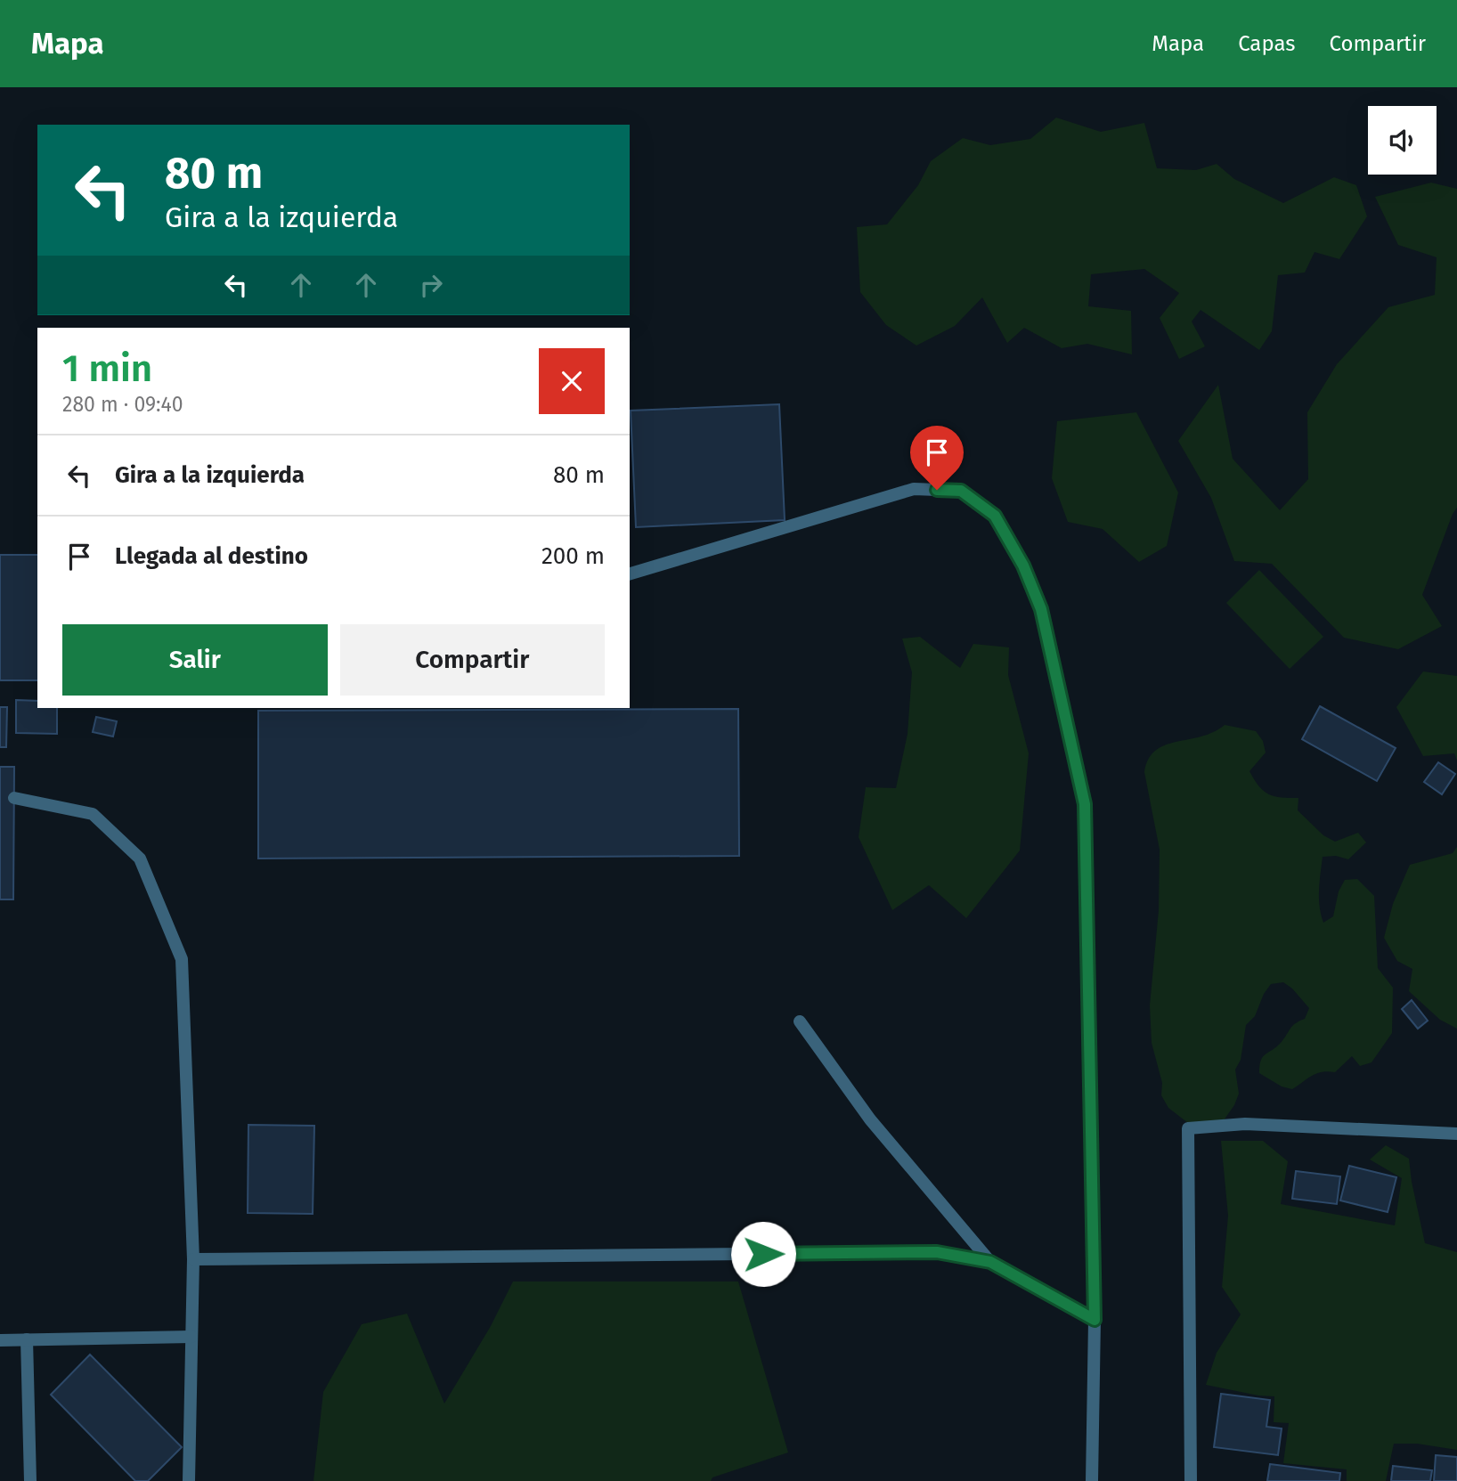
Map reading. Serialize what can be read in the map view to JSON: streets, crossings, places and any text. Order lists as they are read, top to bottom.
{
  "page": {
    "header": "Mapa",
    "nav": ["Mapa", "Capas", "Compartir"],
    "turn": ["80 m", "Gira a la izquierda"],
    "heading": ["1 min", "280 m · 09:40"],
    "list": [
      {
        "name": "Gira a la izquierda",
        "value": "80 m"
      },
      {
        "name": "Llegada al destino",
        "value": "200 m"
      }
    ],
    "buttons": ["Salir", "Compartir"]
  }
}
